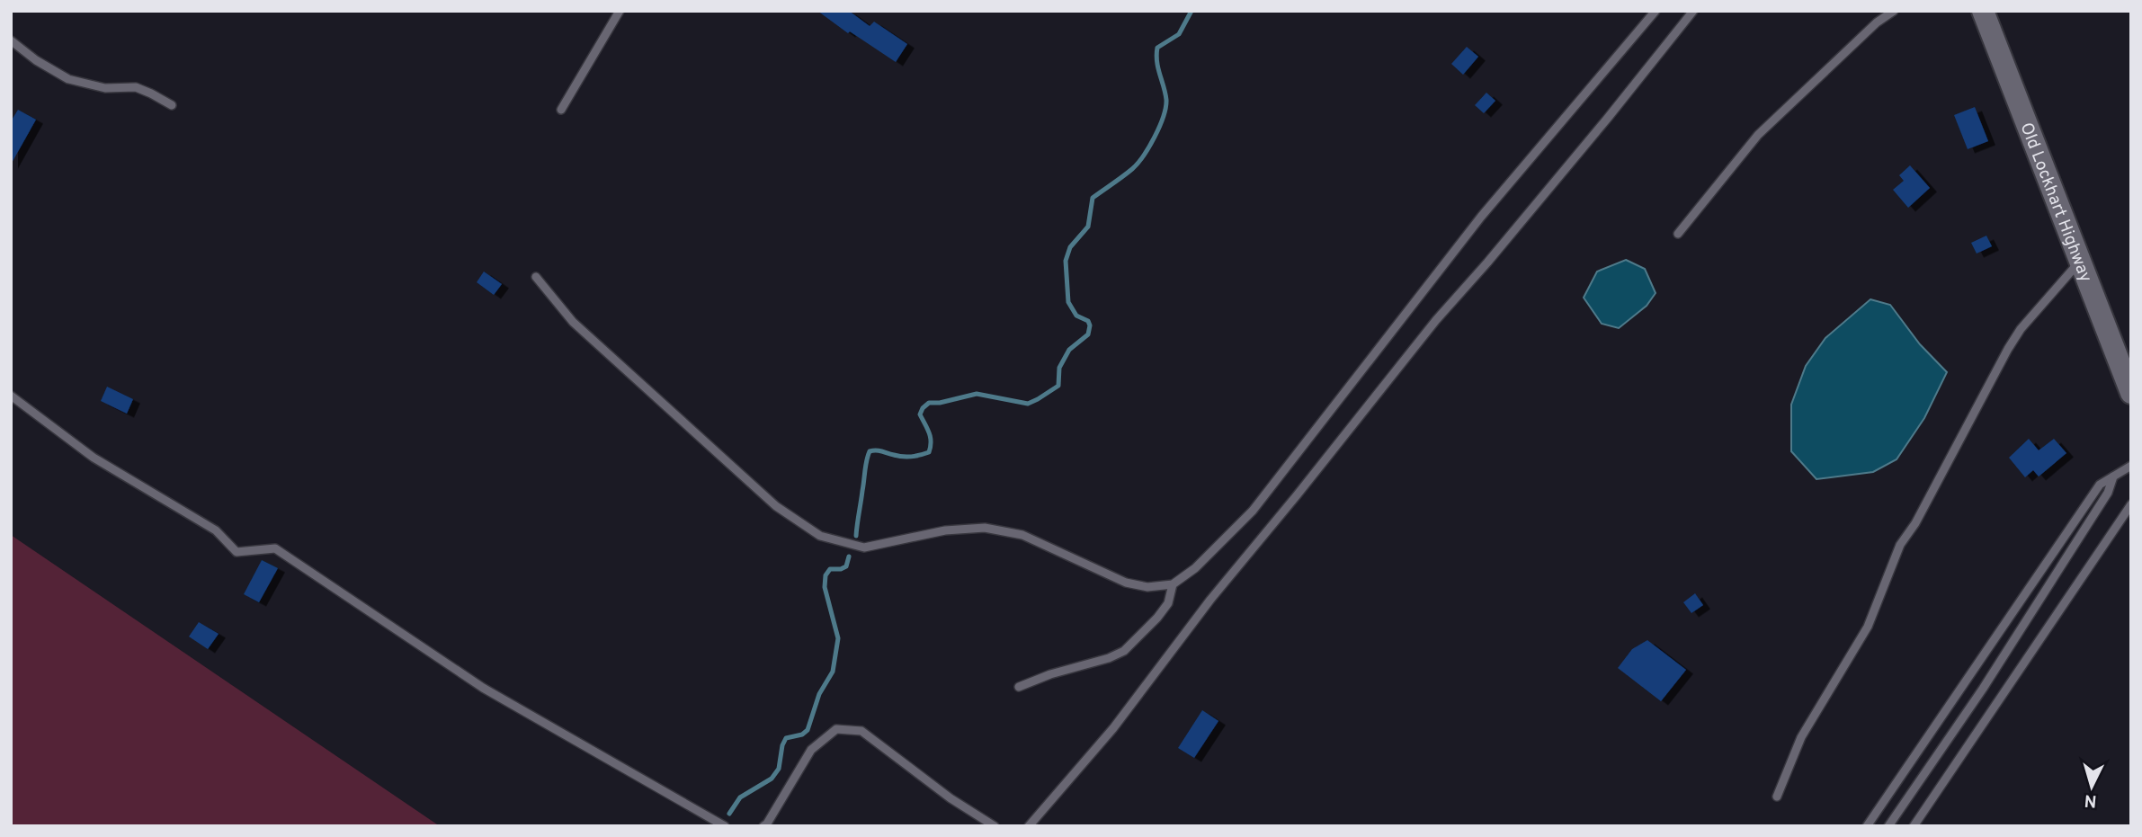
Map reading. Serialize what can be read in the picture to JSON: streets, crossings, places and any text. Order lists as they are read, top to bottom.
{
  "streets": {
    "street": ["Old Lockhart Highway"]
  },
  "north": "bottom"
}
